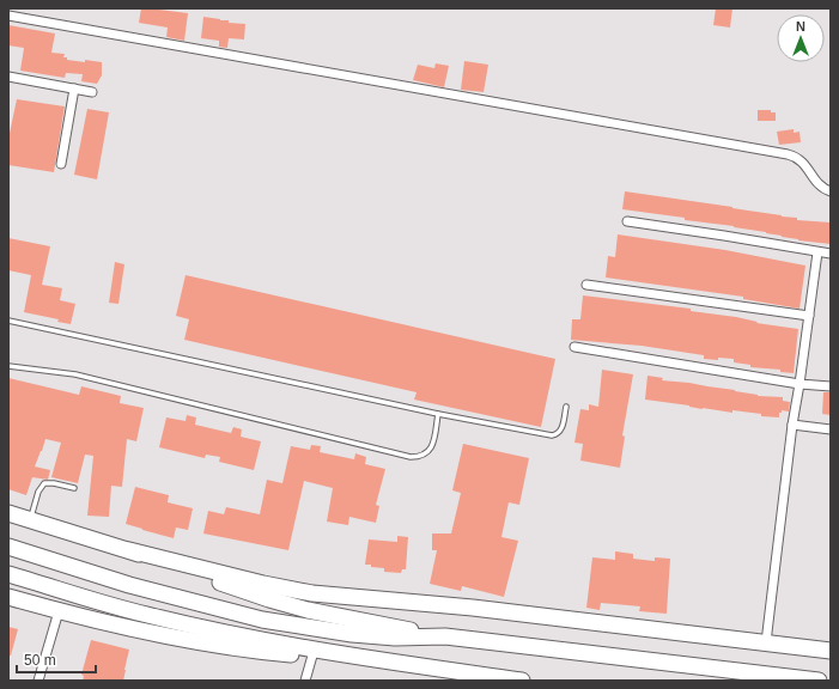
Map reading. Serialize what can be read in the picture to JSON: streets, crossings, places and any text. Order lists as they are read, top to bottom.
{
  "scale_bar": "50 m",
  "north": "top"
}
